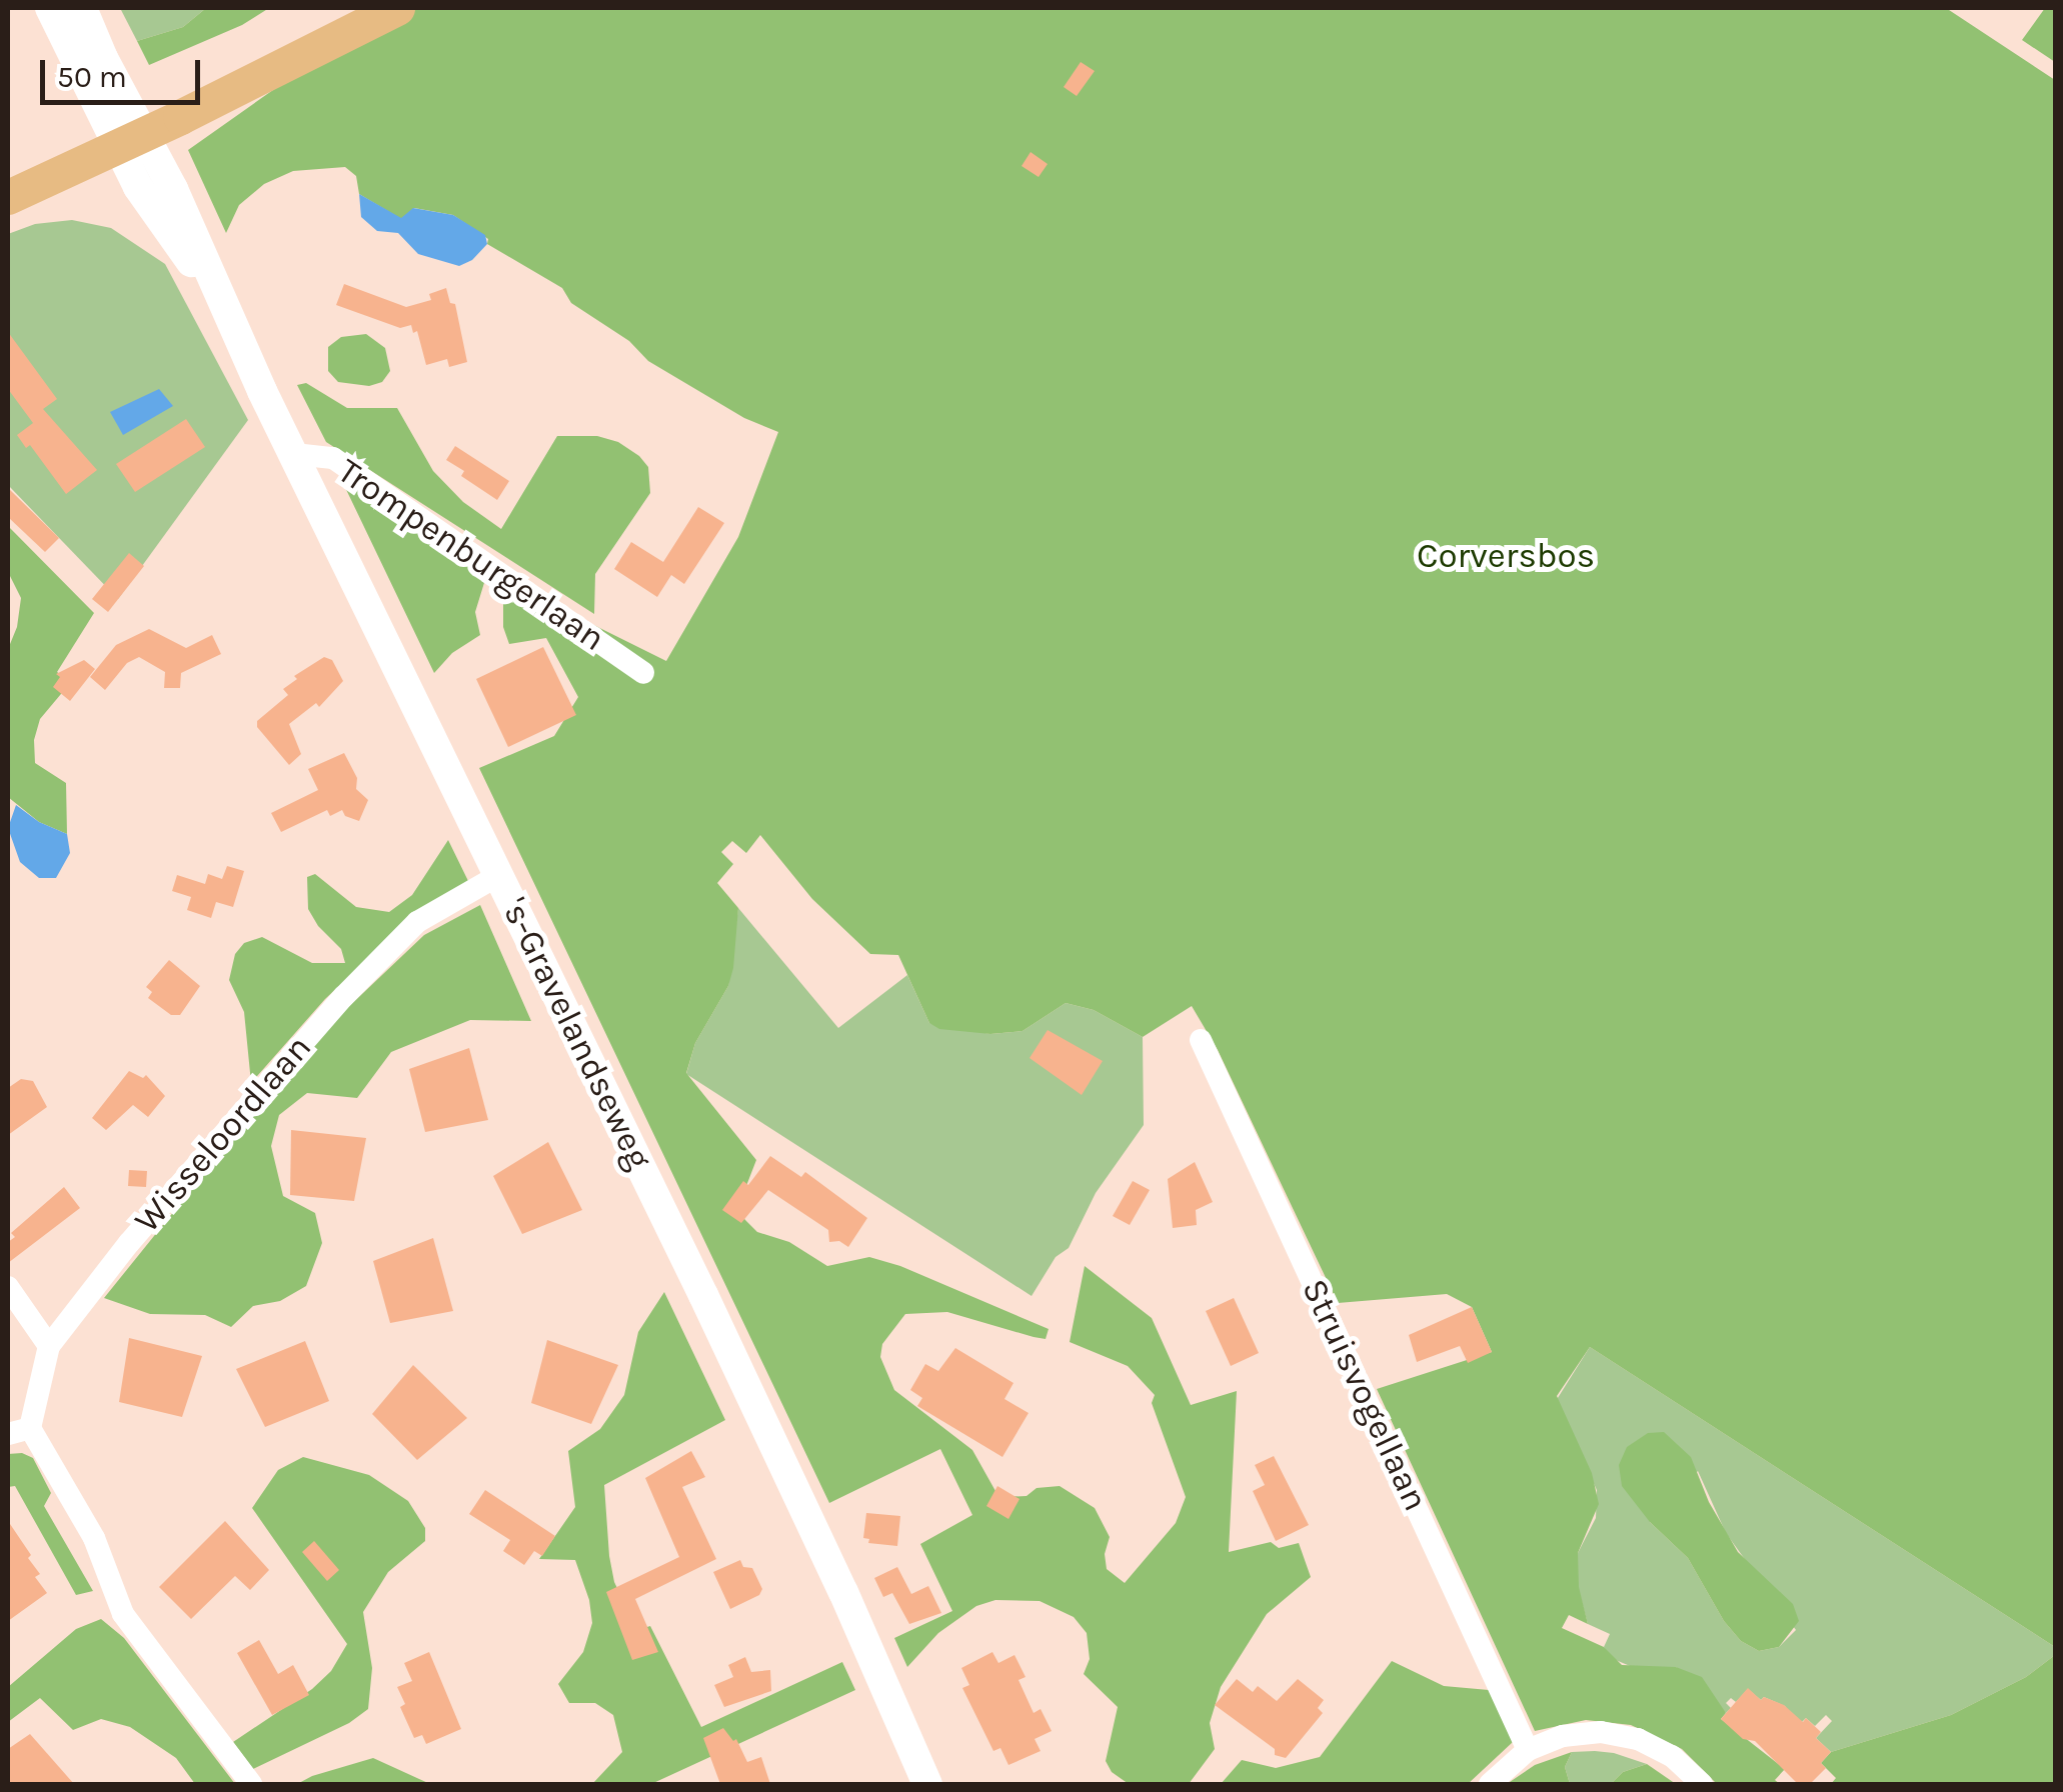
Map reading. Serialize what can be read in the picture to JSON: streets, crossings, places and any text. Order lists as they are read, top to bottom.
{
  "streets": {
    "street": [
      "Trompenburgerlaan",
      "'s-Gravelandseweg",
      "Wisseloordlaan",
      "Struisvogellaan"
    ]
  },
  "crossings": [
    ["Trompenburgerlaan", "'s-Gravelandseweg"],
    ["'s-Gravelandseweg", "Wisseloordlaan"]
  ],
  "parks": ["Corversbos"],
  "scale_bar": "50 m"
}
